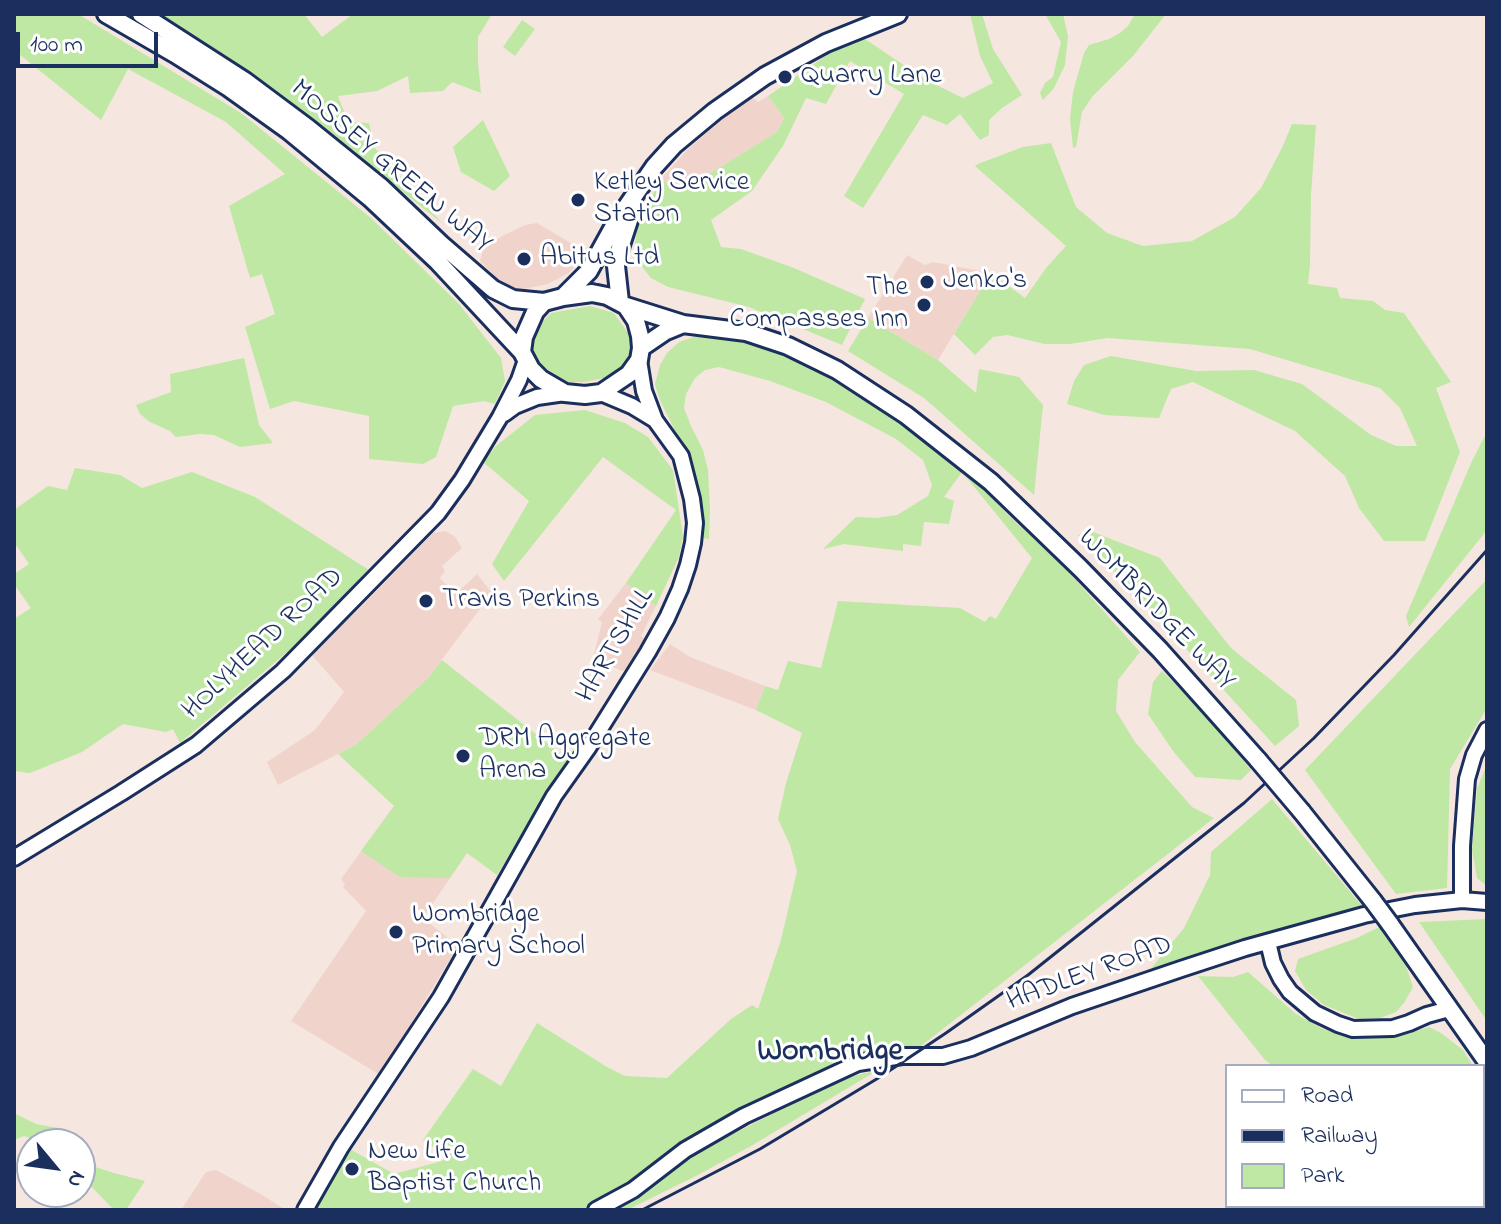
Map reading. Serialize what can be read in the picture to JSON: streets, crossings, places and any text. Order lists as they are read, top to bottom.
{
  "streets": {
    "main road": ["MOSSEY GREEN WAY", "WOMBRIDGE WAY"],
    "street": ["HOLYHEAD ROAD", "HARTSHILL", "HADLEY ROAD"]
  },
  "crossings": [
    ["MOSSEY GREEN WAY", "WOMBRIDGE WAY"],
    ["MOSSEY GREEN WAY", "HOLYHEAD ROAD"],
    ["MOSSEY GREEN WAY", "HARTSHILL"],
    ["WOMBRIDGE WAY", "HOLYHEAD ROAD"],
    ["WOMBRIDGE WAY", "HARTSHILL"],
    ["HOLYHEAD ROAD", "HARTSHILL"]
  ],
  "districts": ["Wombridge"],
  "places": [
    "Quarry Lane",
    "Ketley Service Station",
    "Abitus Ltd",
    "Jenko's",
    "The Compasses Inn",
    "Travis Perkins",
    "DRM Aggregate Arena",
    "Wombridge Primary School",
    "New Life Baptist Church"
  ],
  "legend": ["Road", "Railway", "Park"],
  "scale_bar": "100 m",
  "north": "bottom right"
}
